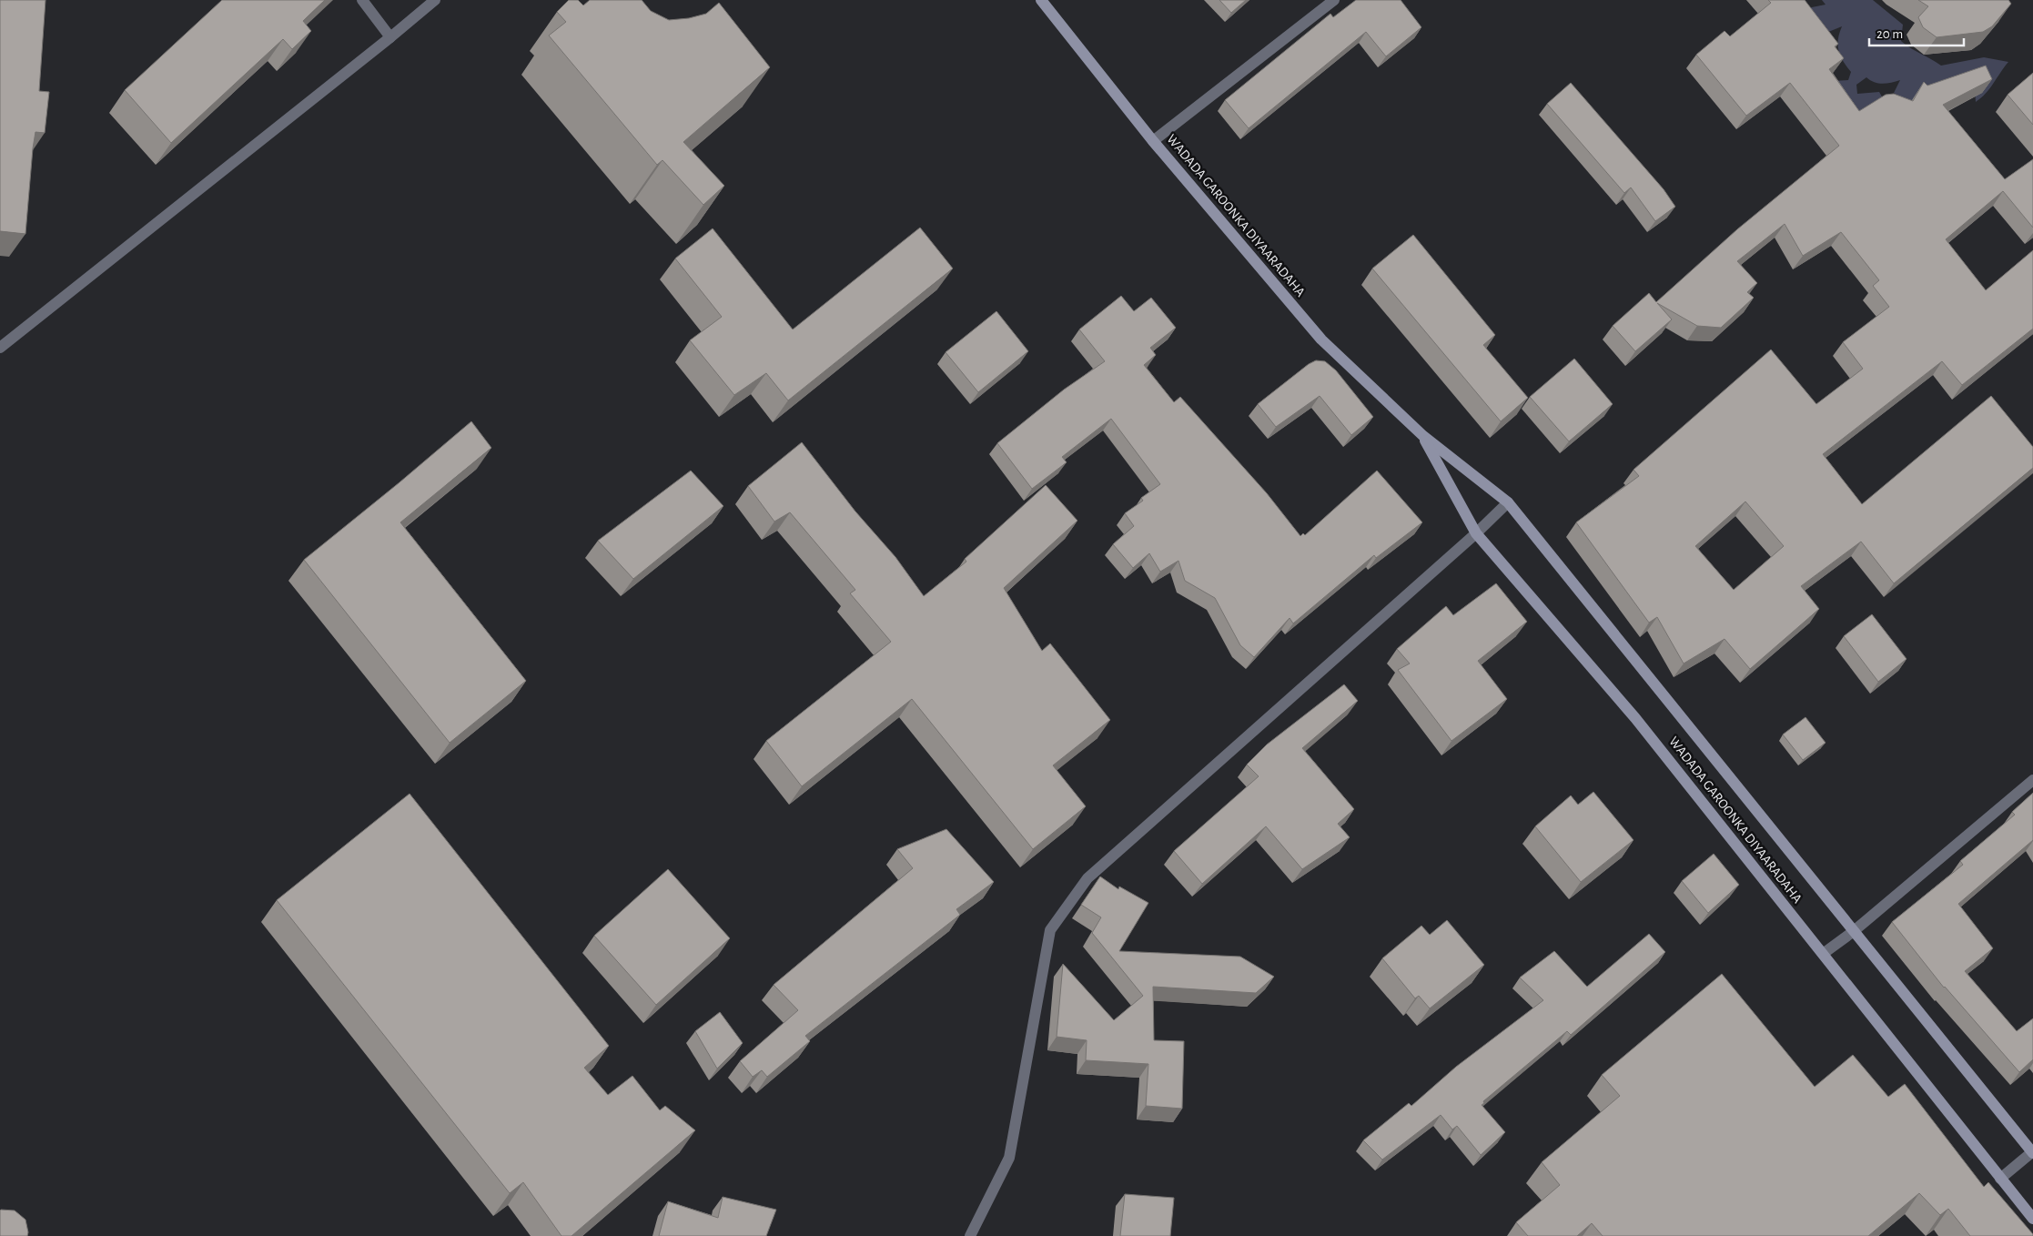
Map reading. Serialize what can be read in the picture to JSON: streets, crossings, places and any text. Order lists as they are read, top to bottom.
{
  "streets": {
    "main road": ["WADADA GAROONKA DIYAARADAHA"]
  },
  "scale_bar": "20 m"
}
